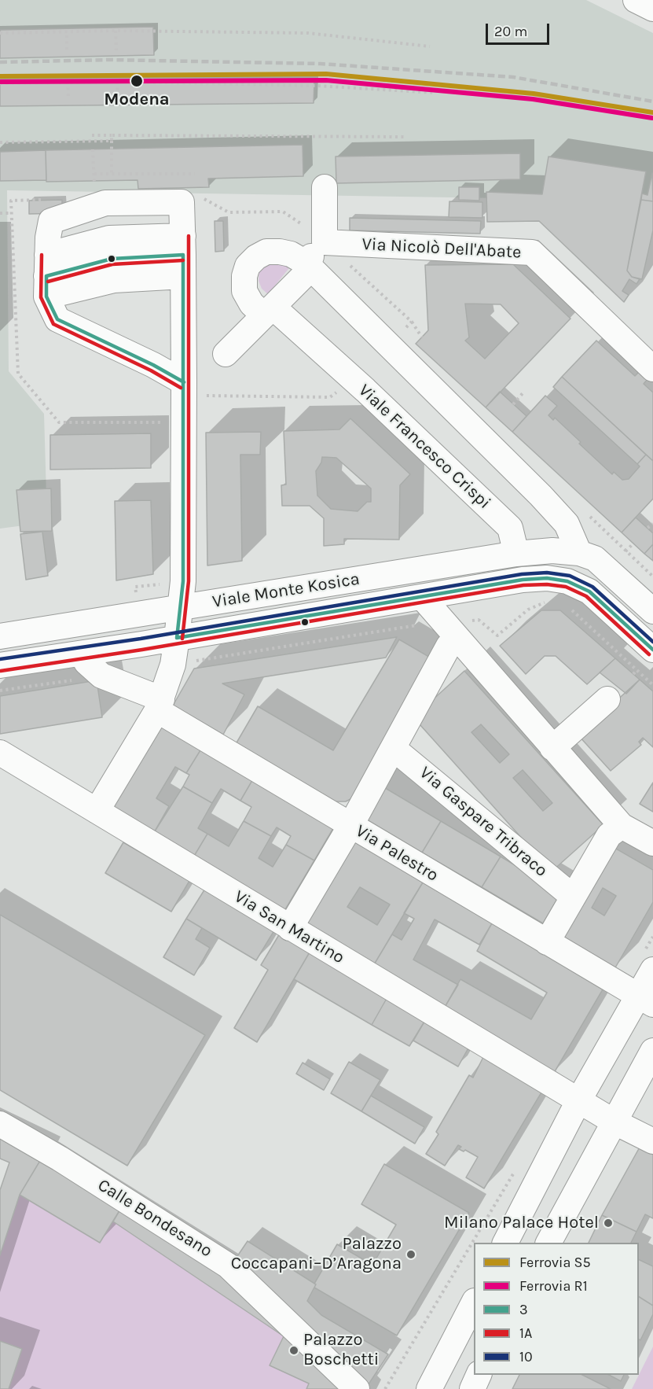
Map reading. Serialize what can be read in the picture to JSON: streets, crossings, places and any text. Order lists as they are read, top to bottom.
{
  "streets": {
    "street": [
      "Via Nicolò Dell'Abate",
      "Viale Francesco Crispi",
      "Viale Monte Kosica",
      "Via Gaspare Tribraco",
      "Via Palestro",
      "Via San Martino",
      "Calle Bondesano"
    ]
  },
  "crossings": [
    ["Viale Francesco Crispi", "Viale Monte Kosica"],
    ["Viale Monte Kosica", "Via Palestro"]
  ],
  "places": [
    "Modena",
    "Milano Palace Hotel",
    "Palazzo Coccapani–D’Aragona",
    "Palazzo Boschetti"
  ],
  "lines": [
    "rail line S5",
    "rail line R1",
    "transit line 1A",
    "transit line 3",
    "transit line 10"
  ],
  "legend": [
    "Ferrovia S5",
    "Ferrovia R1",
    "3",
    "1A",
    "10"
  ],
  "scale_bar": "20 m"
}
